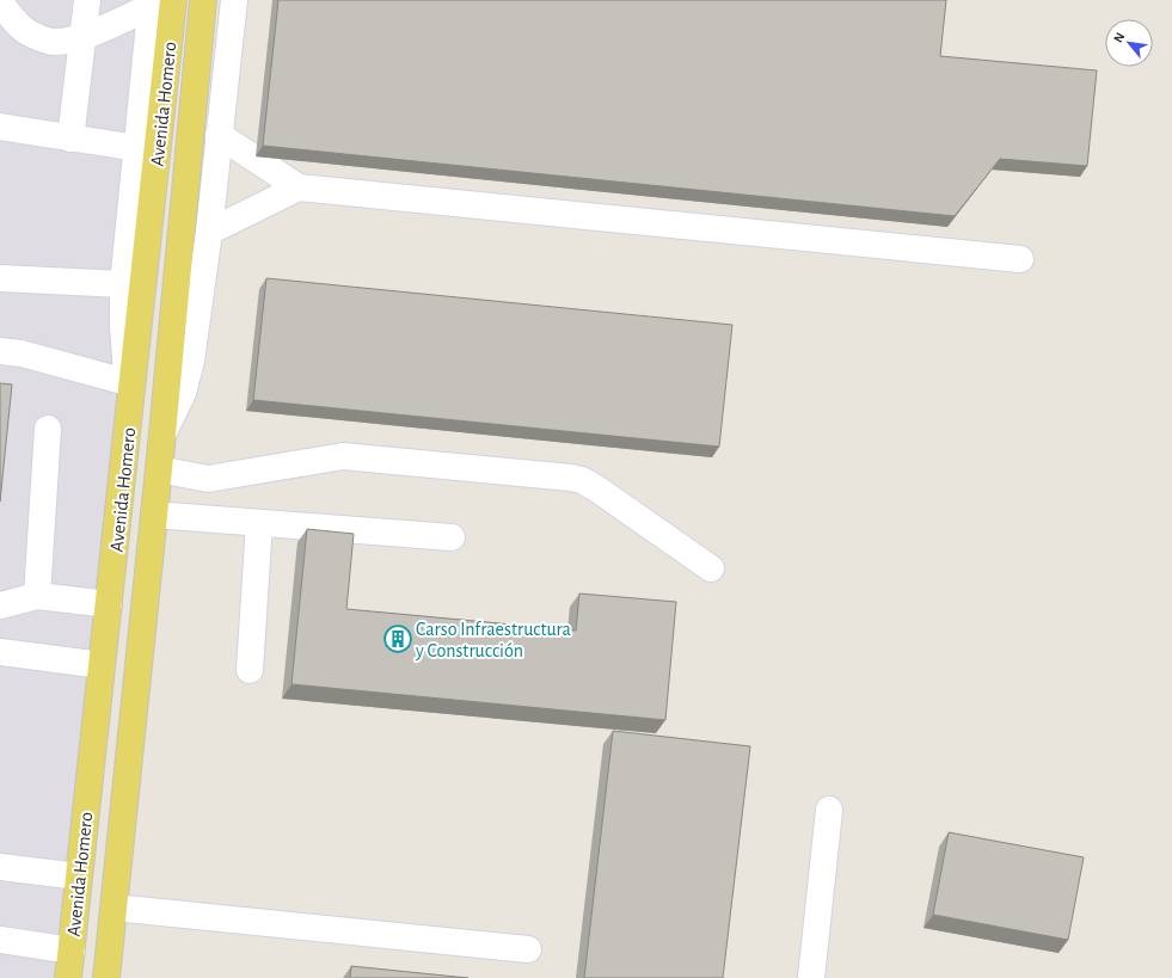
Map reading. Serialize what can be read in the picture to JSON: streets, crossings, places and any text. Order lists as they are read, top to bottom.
{
  "streets": {
    "main road": ["Avenida Homero"]
  },
  "places": {
    "building": ["Carso Infraestructura y Construcción"]
  },
  "north": "top left"
}
